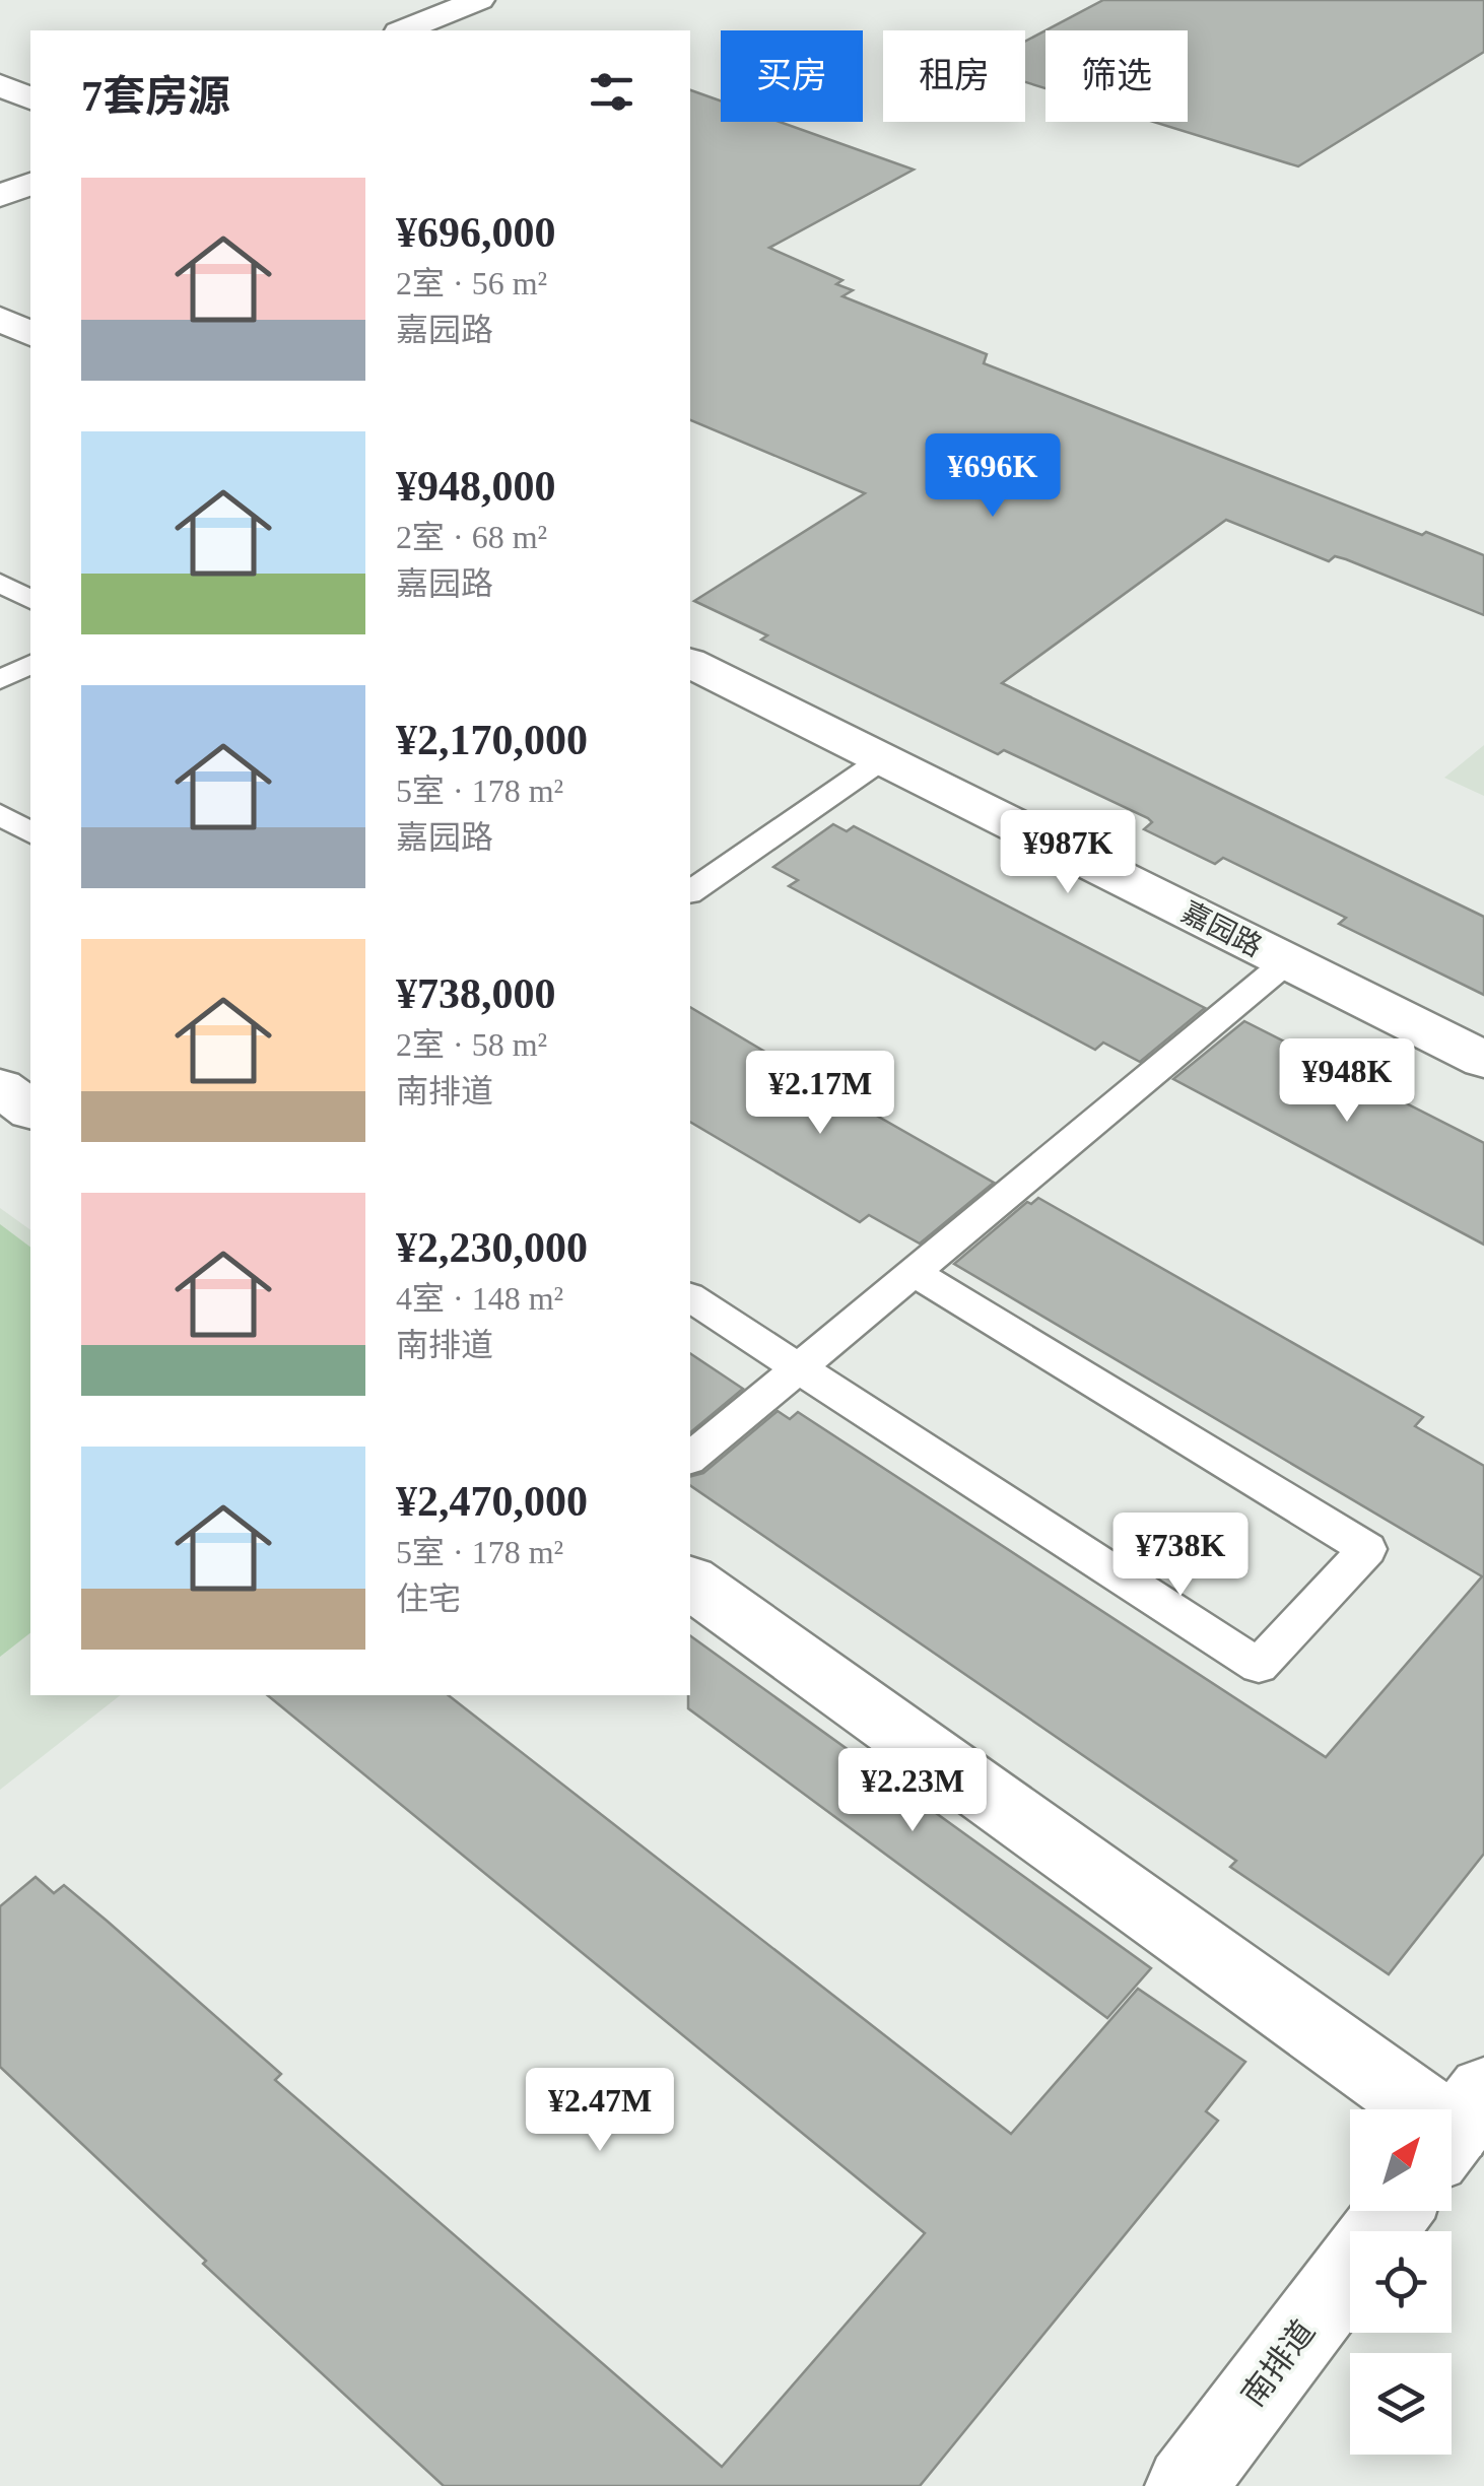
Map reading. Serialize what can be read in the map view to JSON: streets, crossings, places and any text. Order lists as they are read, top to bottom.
{
  "streets": {
    "street": ["嘉园路", "南排道"]
  },
  "north": "top right",
  "page": {
    "chip": ["买房", "租房", "筛选"],
    "heading": "7套房源",
    "list": [
      {
        "name": "¥696,000",
        "note": "2室 · 56 m² · 嘉园路"
      },
      {
        "name": "¥948,000",
        "note": "2室 · 68 m² · 嘉园路"
      },
      {
        "name": "¥2,170,000",
        "note": "5室 · 178 m² · 嘉园路"
      },
      {
        "name": "¥738,000",
        "note": "2室 · 58 m² · 南排道"
      },
      {
        "name": "¥2,230,000",
        "note": "4室 · 148 m² · 南排道"
      },
      {
        "name": "¥2,470,000",
        "note": "5室 · 178 m² · 住宅"
      }
    ],
    "price": [
      "¥696K",
      "¥987K",
      "¥948K",
      "¥2.17M",
      "¥738K",
      "¥2.23M",
      "¥2.47M"
    ]
  }
}
